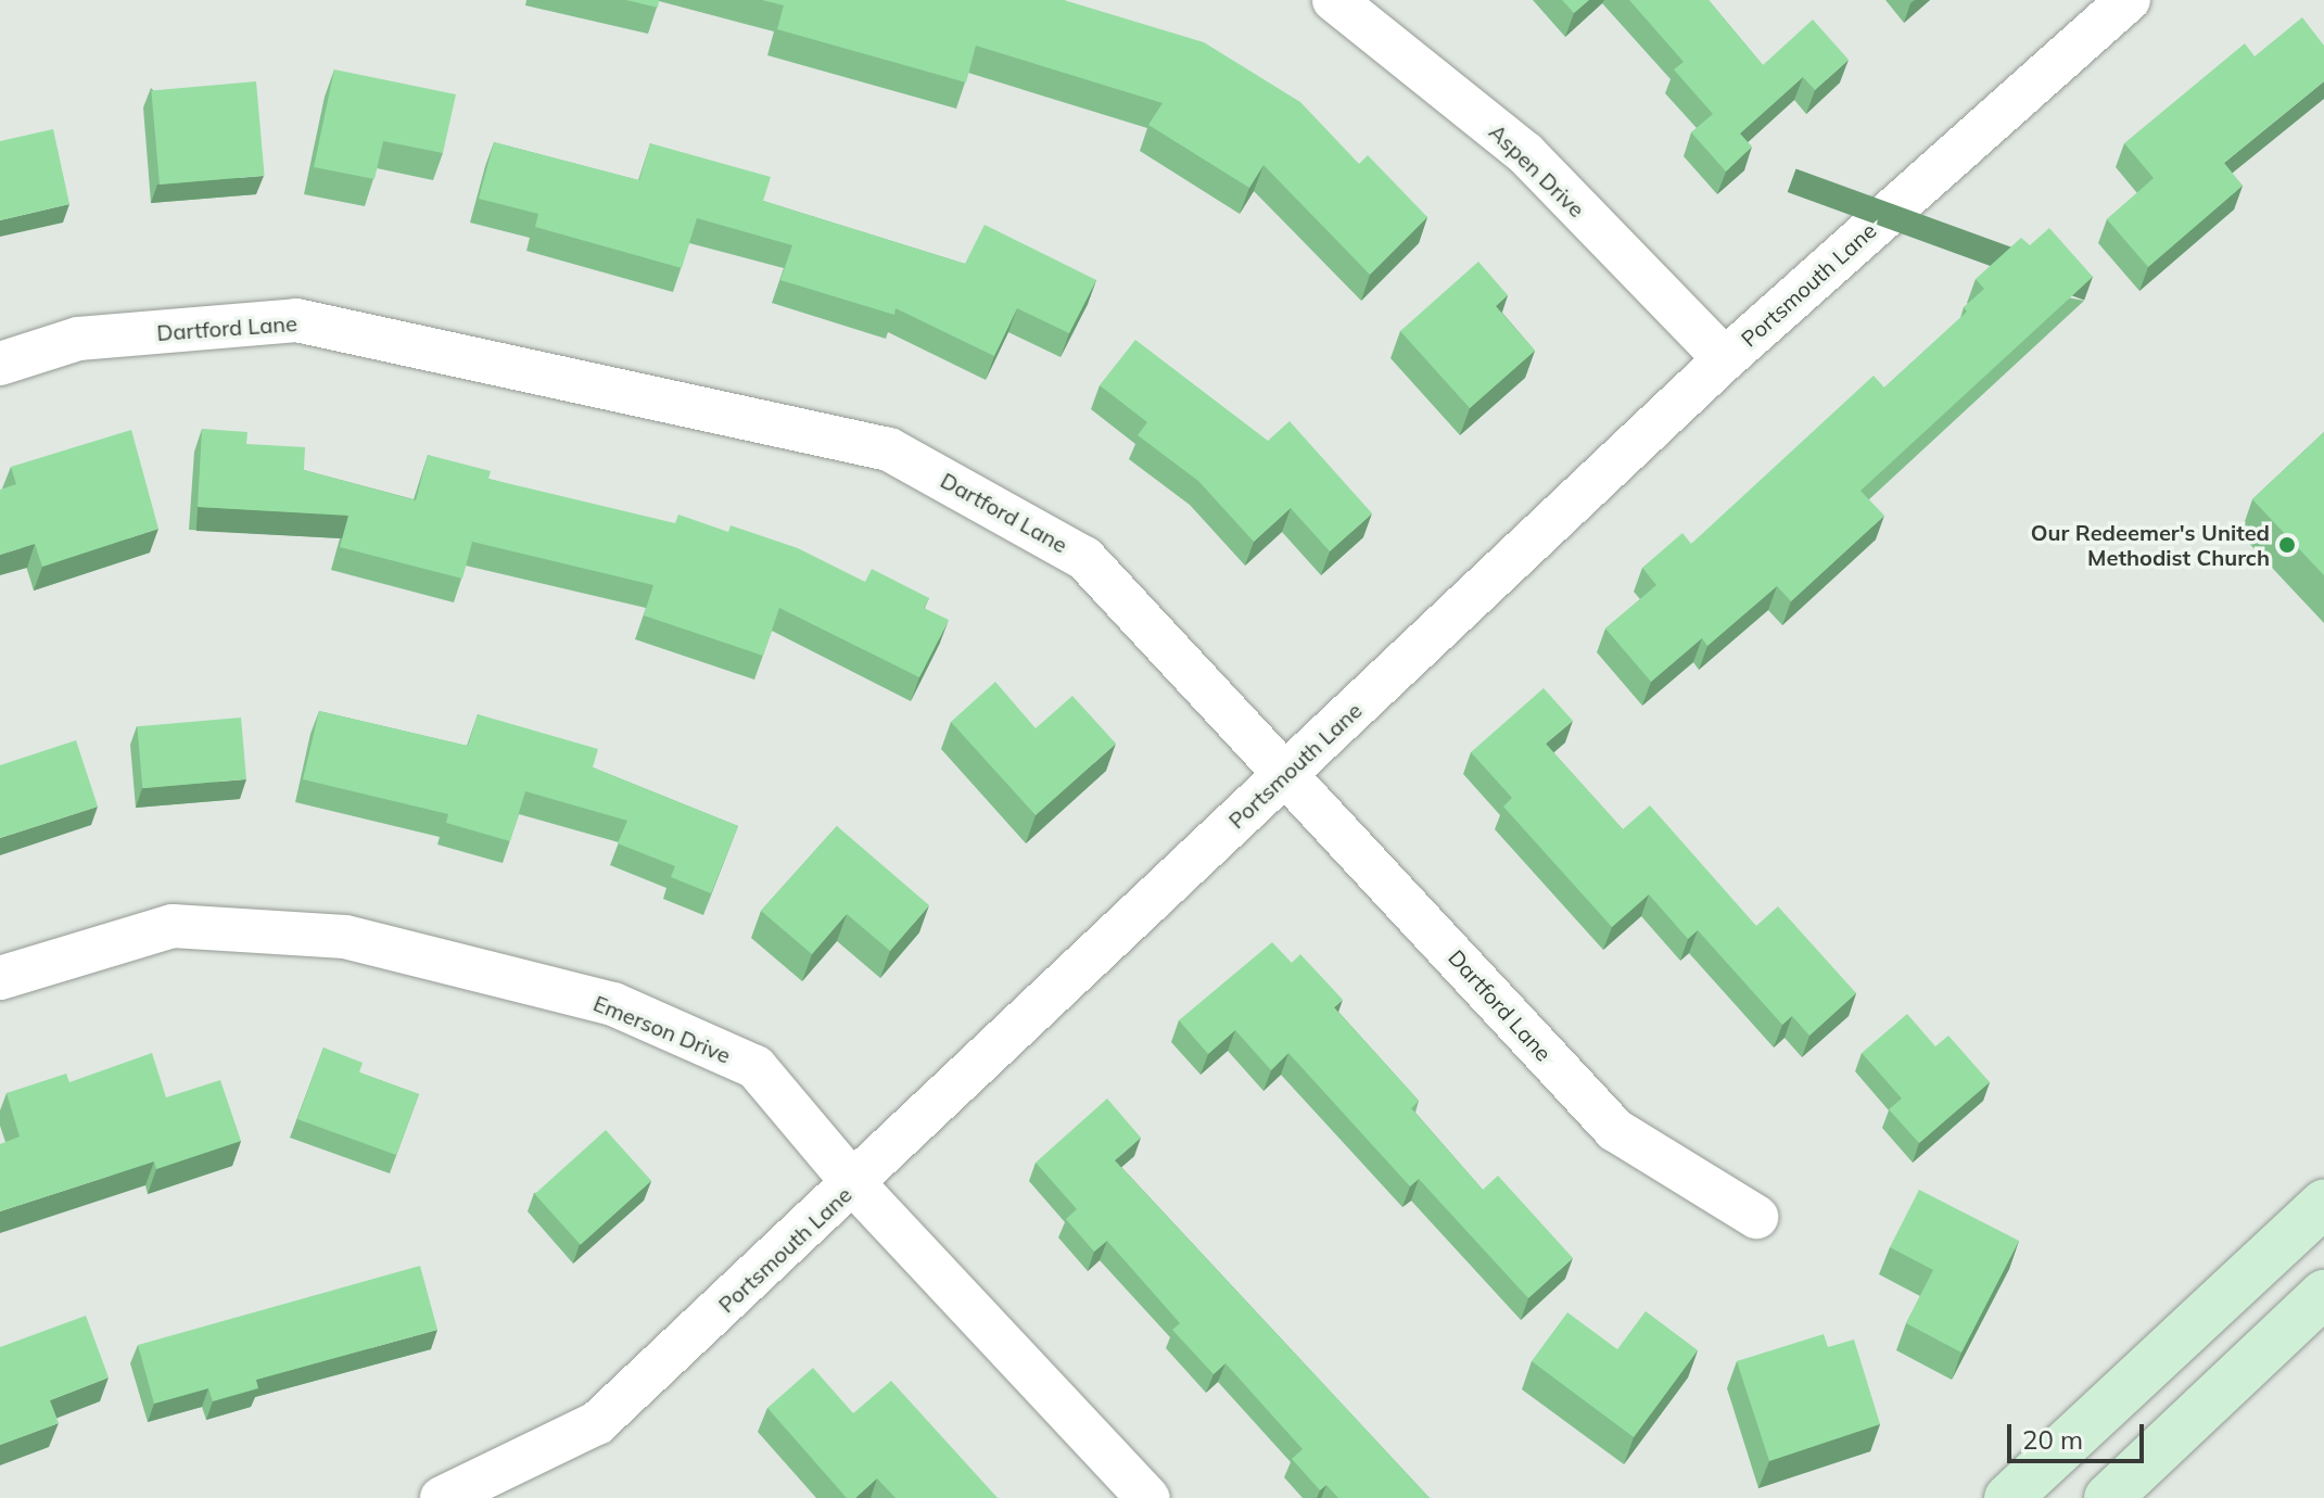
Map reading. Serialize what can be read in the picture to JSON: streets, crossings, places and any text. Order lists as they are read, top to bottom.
{
  "streets": {
    "street": [
      "Aspen Drive",
      "Portsmouth Lane",
      "Dartford Lane",
      "Emerson Drive"
    ]
  },
  "crossings": [
    ["Aspen Drive", "Portsmouth Lane"],
    ["Portsmouth Lane", "Dartford Lane"],
    ["Portsmouth Lane", "Emerson Drive"]
  ],
  "places": ["Our Redeemer's United Methodist Church"],
  "scale_bar": "20 m"
}
